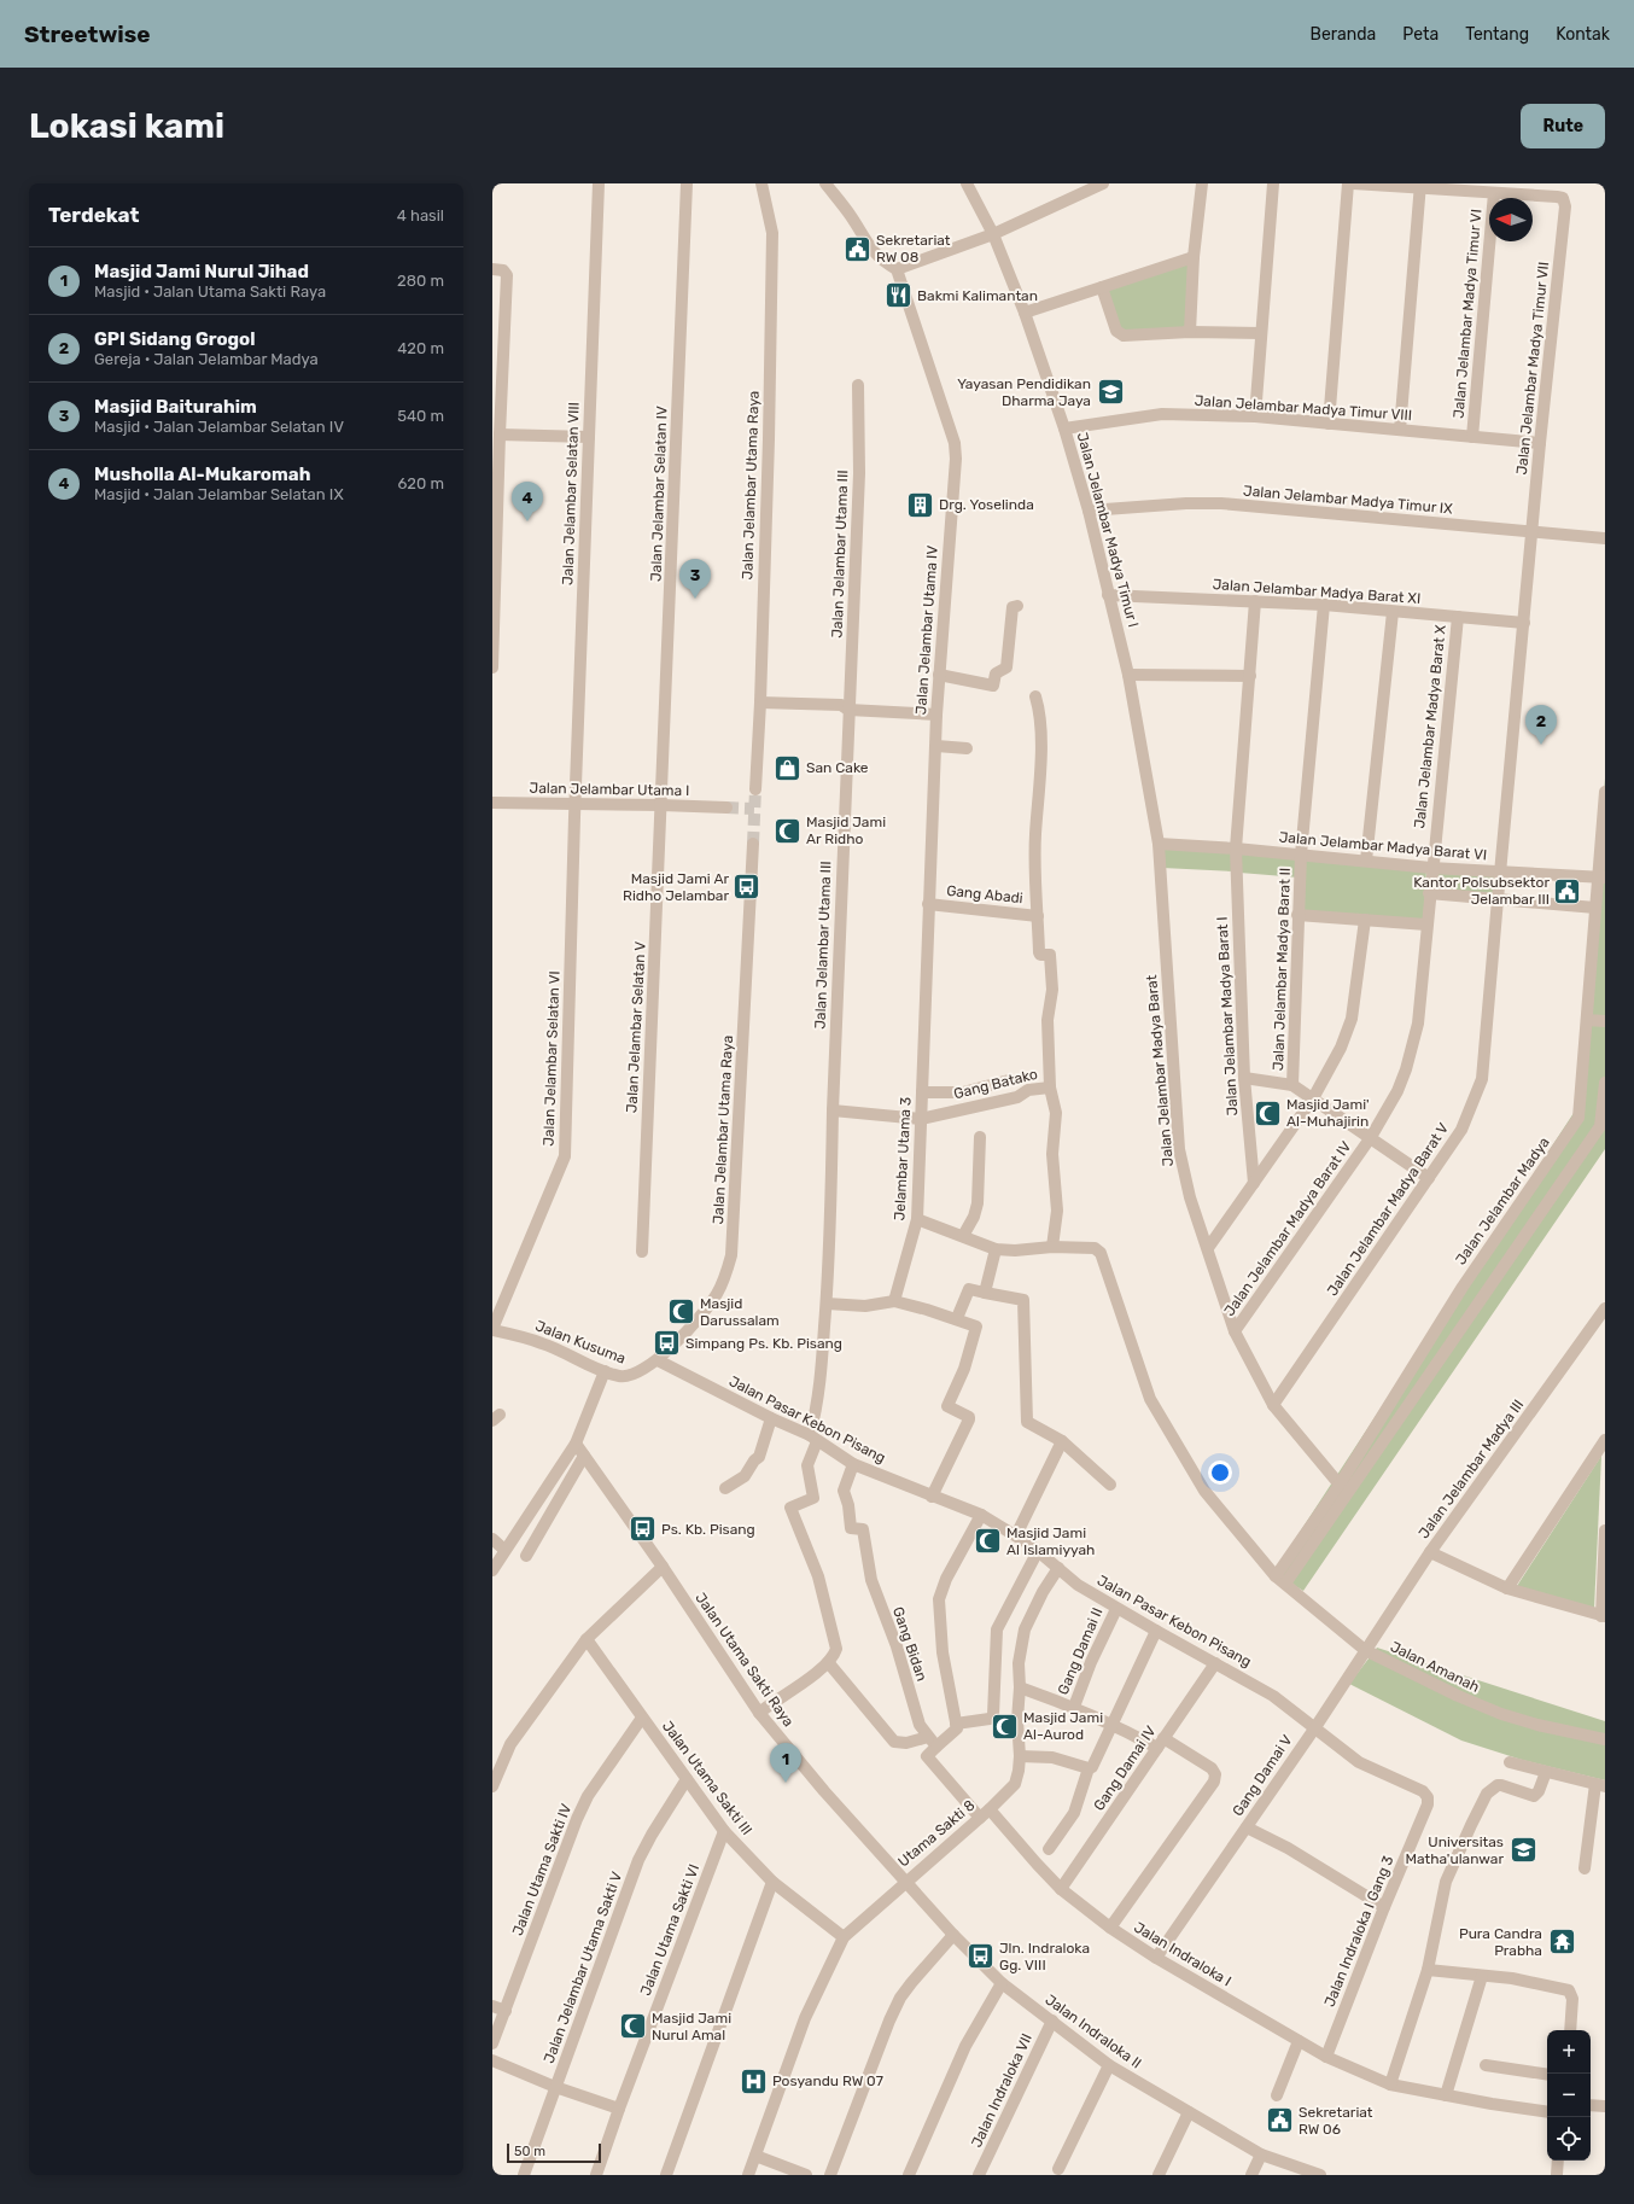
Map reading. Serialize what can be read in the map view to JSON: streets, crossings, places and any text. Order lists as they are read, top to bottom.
{
  "streets": {
    "street": [
      "Jalan Jelambar Madya Timur VI",
      "Jalan Jelambar Madya Timur VII",
      "Jalan Jelambar Madya Timur VIII",
      "Jalan Jelambar Utama Raya",
      "Jalan Jelambar Selatan VIII",
      "Jalan Jelambar Selatan IV",
      "Jalan Jelambar Madya Timur IX",
      "Jalan Jelambar Madya Timur I",
      "Jalan Jelambar Utama III",
      "Jalan Jelambar Madya Barat XI",
      "Jalan Jelambar Utama IV",
      "Jalan Jelambar Madya Barat X",
      "Jalan Jelambar Utama I",
      "Jalan Jelambar Madya Barat VI",
      "Gang Abadi",
      "Jalan Jelambar Madya Barat II",
      "Jalan Jelambar Madya Barat I",
      "Jalan Jelambar Selatan V",
      "Jalan Jelambar Selatan VI",
      "Jalan Jelambar Madya Barat",
      "Gang Batako",
      "Jelambar Utama 3",
      "Jalan Jelambar Madya",
      "Jalan Jelambar Madya Barat V",
      "Jalan Jelambar Madya Barat IV",
      "Jalan Kusuma",
      "Jalan Pasar Kebon Pisang",
      "Jalan Jelambar Madya III",
      "Gang Bidan",
      "Gang Damai II",
      "Jalan Utama Sakti Raya",
      "Jalan Amanah",
      "Gang Damai IV",
      "Gang Damai V",
      "Jalan Utama Sakti III",
      "Utama Sakti 8",
      "Jalan Utama Sakti IV",
      "Jalan Utama Sakti VI",
      "Jalan Indraloka I Gang 3",
      "Jalan Indraloka I",
      "Jalan Jelambar Utama Sakti V",
      "Jalan Indraloka II",
      "Jalan Indraloka VII"
    ]
  },
  "crossings": [
    ["Jalan Jelambar Madya Timur VI", "Jalan Jelambar Madya Timur VII"],
    ["Jalan Jelambar Madya Timur VI", "Jalan Jelambar Madya Timur VIII"],
    ["Jalan Jelambar Madya Timur VII", "Jalan Jelambar Madya Timur VIII"],
    ["Jalan Jelambar Madya Timur VII", "Jalan Jelambar Madya Timur IX"],
    ["Jalan Jelambar Madya Timur VII", "Jalan Jelambar Madya Barat XI"],
    ["Jalan Jelambar Madya Timur VII", "Jalan Jelambar Madya Barat V"],
    ["Jalan Jelambar Madya Timur VIII", "Jalan Jelambar Madya Timur I"],
    ["Jalan Jelambar Utama Raya", "Jalan Kusuma"],
    ["Jalan Jelambar Utama Raya", "Jalan Pasar Kebon Pisang"],
    ["Jalan Jelambar Selatan VIII", "Jalan Jelambar Utama I"],
    ["Jalan Jelambar Selatan VIII", "Jalan Jelambar Selatan VI"],
    ["Jalan Jelambar Selatan IV", "Jalan Jelambar Utama I"],
    ["Jalan Jelambar Selatan IV", "Jalan Jelambar Selatan V"],
    ["Jalan Jelambar Madya Timur IX", "Jalan Jelambar Madya Timur I"],
    ["Jalan Jelambar Madya Timur I", "Jalan Jelambar Madya Barat XI"],
    ["Jalan Jelambar Madya Timur I", "Jalan Jelambar Madya Barat VI"],
    ["Jalan Jelambar Madya Timur I", "Jalan Jelambar Madya Barat"],
    ["Jalan Jelambar Utama III", "Gang Batako"],
    ["Jalan Jelambar Utama III", "Jalan Pasar Kebon Pisang"],
    ["Jalan Jelambar Madya Barat XI", "Jalan Jelambar Madya Barat X"],
    ["Jalan Jelambar Madya Barat XI", "Jalan Jelambar Madya Barat II"],
    ["Jalan Jelambar Madya Barat XI", "Jalan Jelambar Madya Barat I"],
    ["Jalan Jelambar Madya Barat XI", "Jalan Jelambar Madya Barat V"],
    ["Jalan Jelambar Utama IV", "Gang Abadi"],
    ["Jalan Jelambar Utama IV", "Jelambar Utama 3"],
    ["Jalan Jelambar Madya Barat X", "Jalan Jelambar Madya Barat VI"],
    ["Jalan Jelambar Madya Barat X", "Jalan Jelambar Madya Barat IV"],
    ["Jalan Jelambar Utama I", "Jalan Jelambar Selatan V"],
    ["Jalan Jelambar Utama I", "Jalan Jelambar Selatan VI"],
    ["Jalan Jelambar Madya Barat VI", "Jalan Jelambar Madya Barat II"],
    ["Jalan Jelambar Madya Barat VI", "Jalan Jelambar Madya Barat I"],
    ["Jalan Jelambar Madya Barat VI", "Jalan Jelambar Madya Barat"],
    ["Jalan Jelambar Madya Barat VI", "Jalan Jelambar Madya"],
    ["Jalan Jelambar Madya Barat VI", "Jalan Jelambar Madya Barat V"],
    ["Jalan Jelambar Madya Barat VI", "Jalan Jelambar Madya Barat IV"],
    ["Jalan Jelambar Selatan VI", "Jalan Kusuma"],
    ["Jalan Jelambar Madya Barat", "Jalan Jelambar Madya"],
    ["Jalan Jelambar Madya Barat", "Jalan Jelambar Madya Barat V"],
    ["Jalan Jelambar Madya Barat", "Jalan Jelambar Madya Barat IV"],
    ["Gang Batako", "Jelambar Utama 3"],
    ["Jalan Jelambar Madya", "Jalan Amanah"],
    ["Jalan Pasar Kebon Pisang", "Gang Bidan"],
    ["Jalan Pasar Kebon Pisang", "Gang Damai II"],
    ["Jalan Pasar Kebon Pisang", "Gang Damai IV"],
    ["Jalan Pasar Kebon Pisang", "Gang Damai V"],
    ["Jalan Pasar Kebon Pisang", "Utama Sakti 8"],
    ["Jalan Pasar Kebon Pisang", "Jalan Indraloka I Gang 3"],
    ["Jalan Jelambar Madya III", "Jalan Amanah"],
    ["Jalan Jelambar Madya III", "Gang Damai V"],
    ["Jalan Utama Sakti Raya", "Utama Sakti 8"],
    ["Jalan Utama Sakti Raya", "Jalan Indraloka II"],
    ["Jalan Amanah", "Gang Damai V"],
    ["Gang Damai IV", "Jalan Indraloka I"],
    ["Gang Damai V", "Jalan Indraloka I"],
    ["Jalan Utama Sakti III", "Utama Sakti 8"],
    ["Jalan Utama Sakti III", "Jalan Utama Sakti IV"],
    ["Jalan Utama Sakti III", "Jalan Utama Sakti VI"],
    ["Jalan Utama Sakti III", "Jalan Jelambar Utama Sakti V"],
    ["Utama Sakti 8", "Jalan Indraloka I"],
    ["Utama Sakti 8", "Jalan Indraloka II"],
    ["Jalan Indraloka I Gang 3", "Jalan Indraloka I"],
    ["Jalan Indraloka II", "Jalan Indraloka VII"]
  ],
  "places": {
    "public building": ["Sekretariat RW 08", "Kantor Polsubsektor Jelambar III", "Sekretariat RW 06"],
    "restaurant": ["Bakmi Kalimantan"],
    "school or university": ["Yayasan Pendidikan Dharma Jaya", "Universitas Matha'ulanwar"],
    "building": ["Drg. Yoselinda"],
    "shop": ["San Cake"],
    "mosque": [
      "Masjid Jami Ar Ridho",
      "Masjid Jami' Al-Muhajirin",
      "Masjid Darussalam",
      "Masjid Jami Al Islamiyyah",
      "Masjid Jami Al-Aurod",
      "Masjid Jami Nurul Amal"
    ],
    "bus stop": [
      "Masjid Jami Ar Ridho Jelambar",
      "Simpang Ps. Kb. Pisang",
      "Ps. Kb. Pisang",
      "Jln. Indraloka Gg. VIII"
    ],
    "temple": ["Pura Candra Prabha"],
    "hospital": ["Posyandu RW 07"]
  },
  "scale_bar": "50 m",
  "north": "left",
  "page": {
    "header": "Streetwise",
    "nav": [
      "Beranda",
      "Peta",
      "Tentang",
      "Kontak"
    ],
    "buttons": "Rute",
    "title": "Lokasi kami",
    "heading": ["Terdekat", "4 hasil"],
    "list": [
      {
        "mark": "1",
        "name": "Masjid Jami Nurul Jihad",
        "note": "Masjid · Jalan Utama Sakti Raya",
        "value": "280 m"
      },
      {
        "mark": "2",
        "name": "GPI Sidang Grogol",
        "note": "Gereja · Jalan Jelambar Madya",
        "value": "420 m"
      },
      {
        "mark": "3",
        "name": "Masjid Baiturahim",
        "note": "Masjid · Jalan Jelambar Selatan IV",
        "value": "540 m"
      },
      {
        "mark": "4",
        "name": "Musholla Al-Mukaromah",
        "note": "Masjid · Jalan Jelambar Selatan IX",
        "value": "620 m"
      }
    ],
    "pins": [
      "4",
      "3",
      "2",
      "1"
    ],
    "map_buttons": ["+", "−"],
    "scale": "50 m"
  }
}
